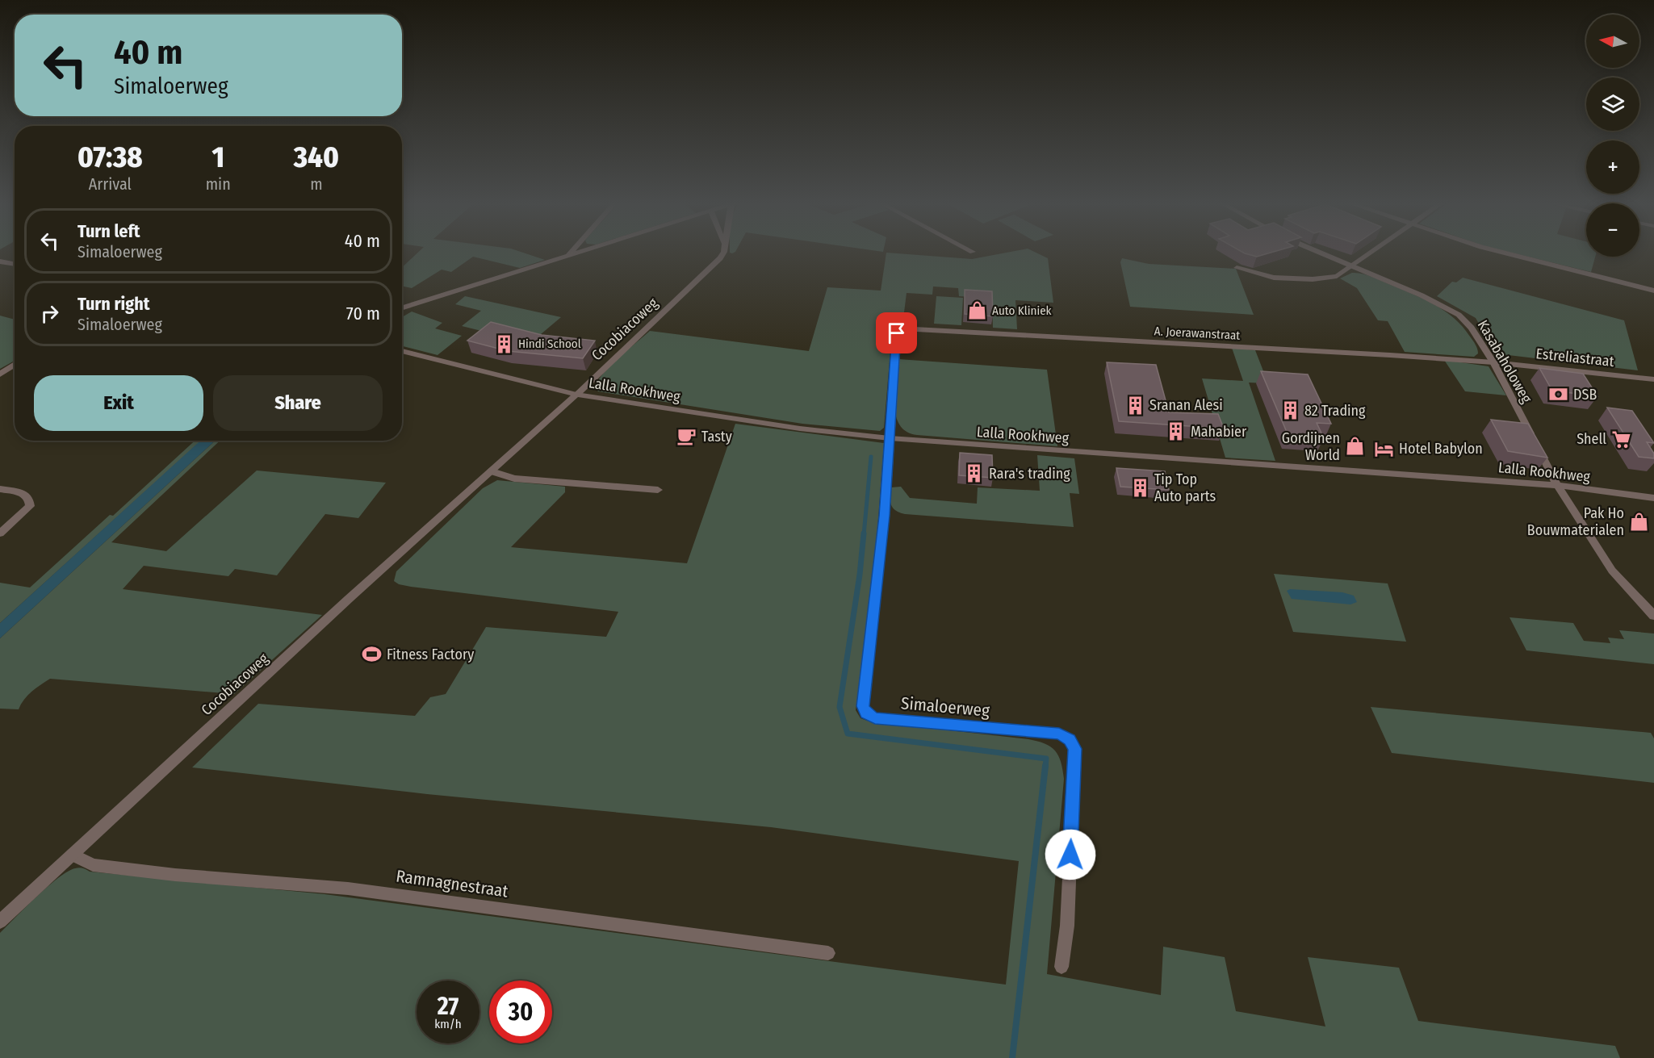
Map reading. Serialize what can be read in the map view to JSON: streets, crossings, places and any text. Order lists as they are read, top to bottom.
{
  "streets": {
    "street": [
      "Cocobiacoweg",
      "A. Joerawanstraat",
      "Estreliastraat",
      "Kasabaholoweg",
      "Lalla Rookhweg",
      "Simaloerweg",
      "Ramnagnestraat"
    ]
  },
  "crossings": [
    ["Cocobiacoweg", "Lalla Rookhweg"],
    ["Cocobiacoweg", "Ramnagnestraat"],
    ["A. Joerawanstraat", "Estreliastraat"],
    ["A. Joerawanstraat", "Kasabaholoweg"],
    ["A. Joerawanstraat", "Lalla Rookhweg"],
    ["A. Joerawanstraat", "Simaloerweg"],
    ["Estreliastraat", "Kasabaholoweg"],
    ["Kasabaholoweg", "Lalla Rookhweg"],
    ["Lalla Rookhweg", "Simaloerweg"]
  ],
  "places": {
    "shop": ["Auto Kliniek", "Gordijnen World", "Pak Ho Bouwmaterialen"],
    "building": [
      "Hindi School",
      "Sranan Alesi",
      "82 Trading",
      "Mahabier",
      "Rara's trading",
      "Tip Top Auto parts"
    ],
    "bank": ["DSB"],
    "cafe": ["Tasty"],
    "supermarket": ["Shell"],
    "hotel": ["Hotel Babylon"],
    "sports": ["Fitness Factory"]
  },
  "north": "left",
  "page": {
    "map_buttons": ["+", "−"],
    "turn": ["40 m", "Simaloerweg"],
    "eta": [
      "07:38",
      "Arrival",
      "1",
      "min",
      "340",
      "m"
    ],
    "list": [
      {
        "name": "Turn left",
        "note": "Simaloerweg",
        "value": "40 m"
      },
      {
        "name": "Turn right",
        "note": "Simaloerweg",
        "value": "70 m"
      }
    ],
    "buttons": ["Exit", "Share"],
    "speed": "27 km/h",
    "limit": "30"
  }
}
